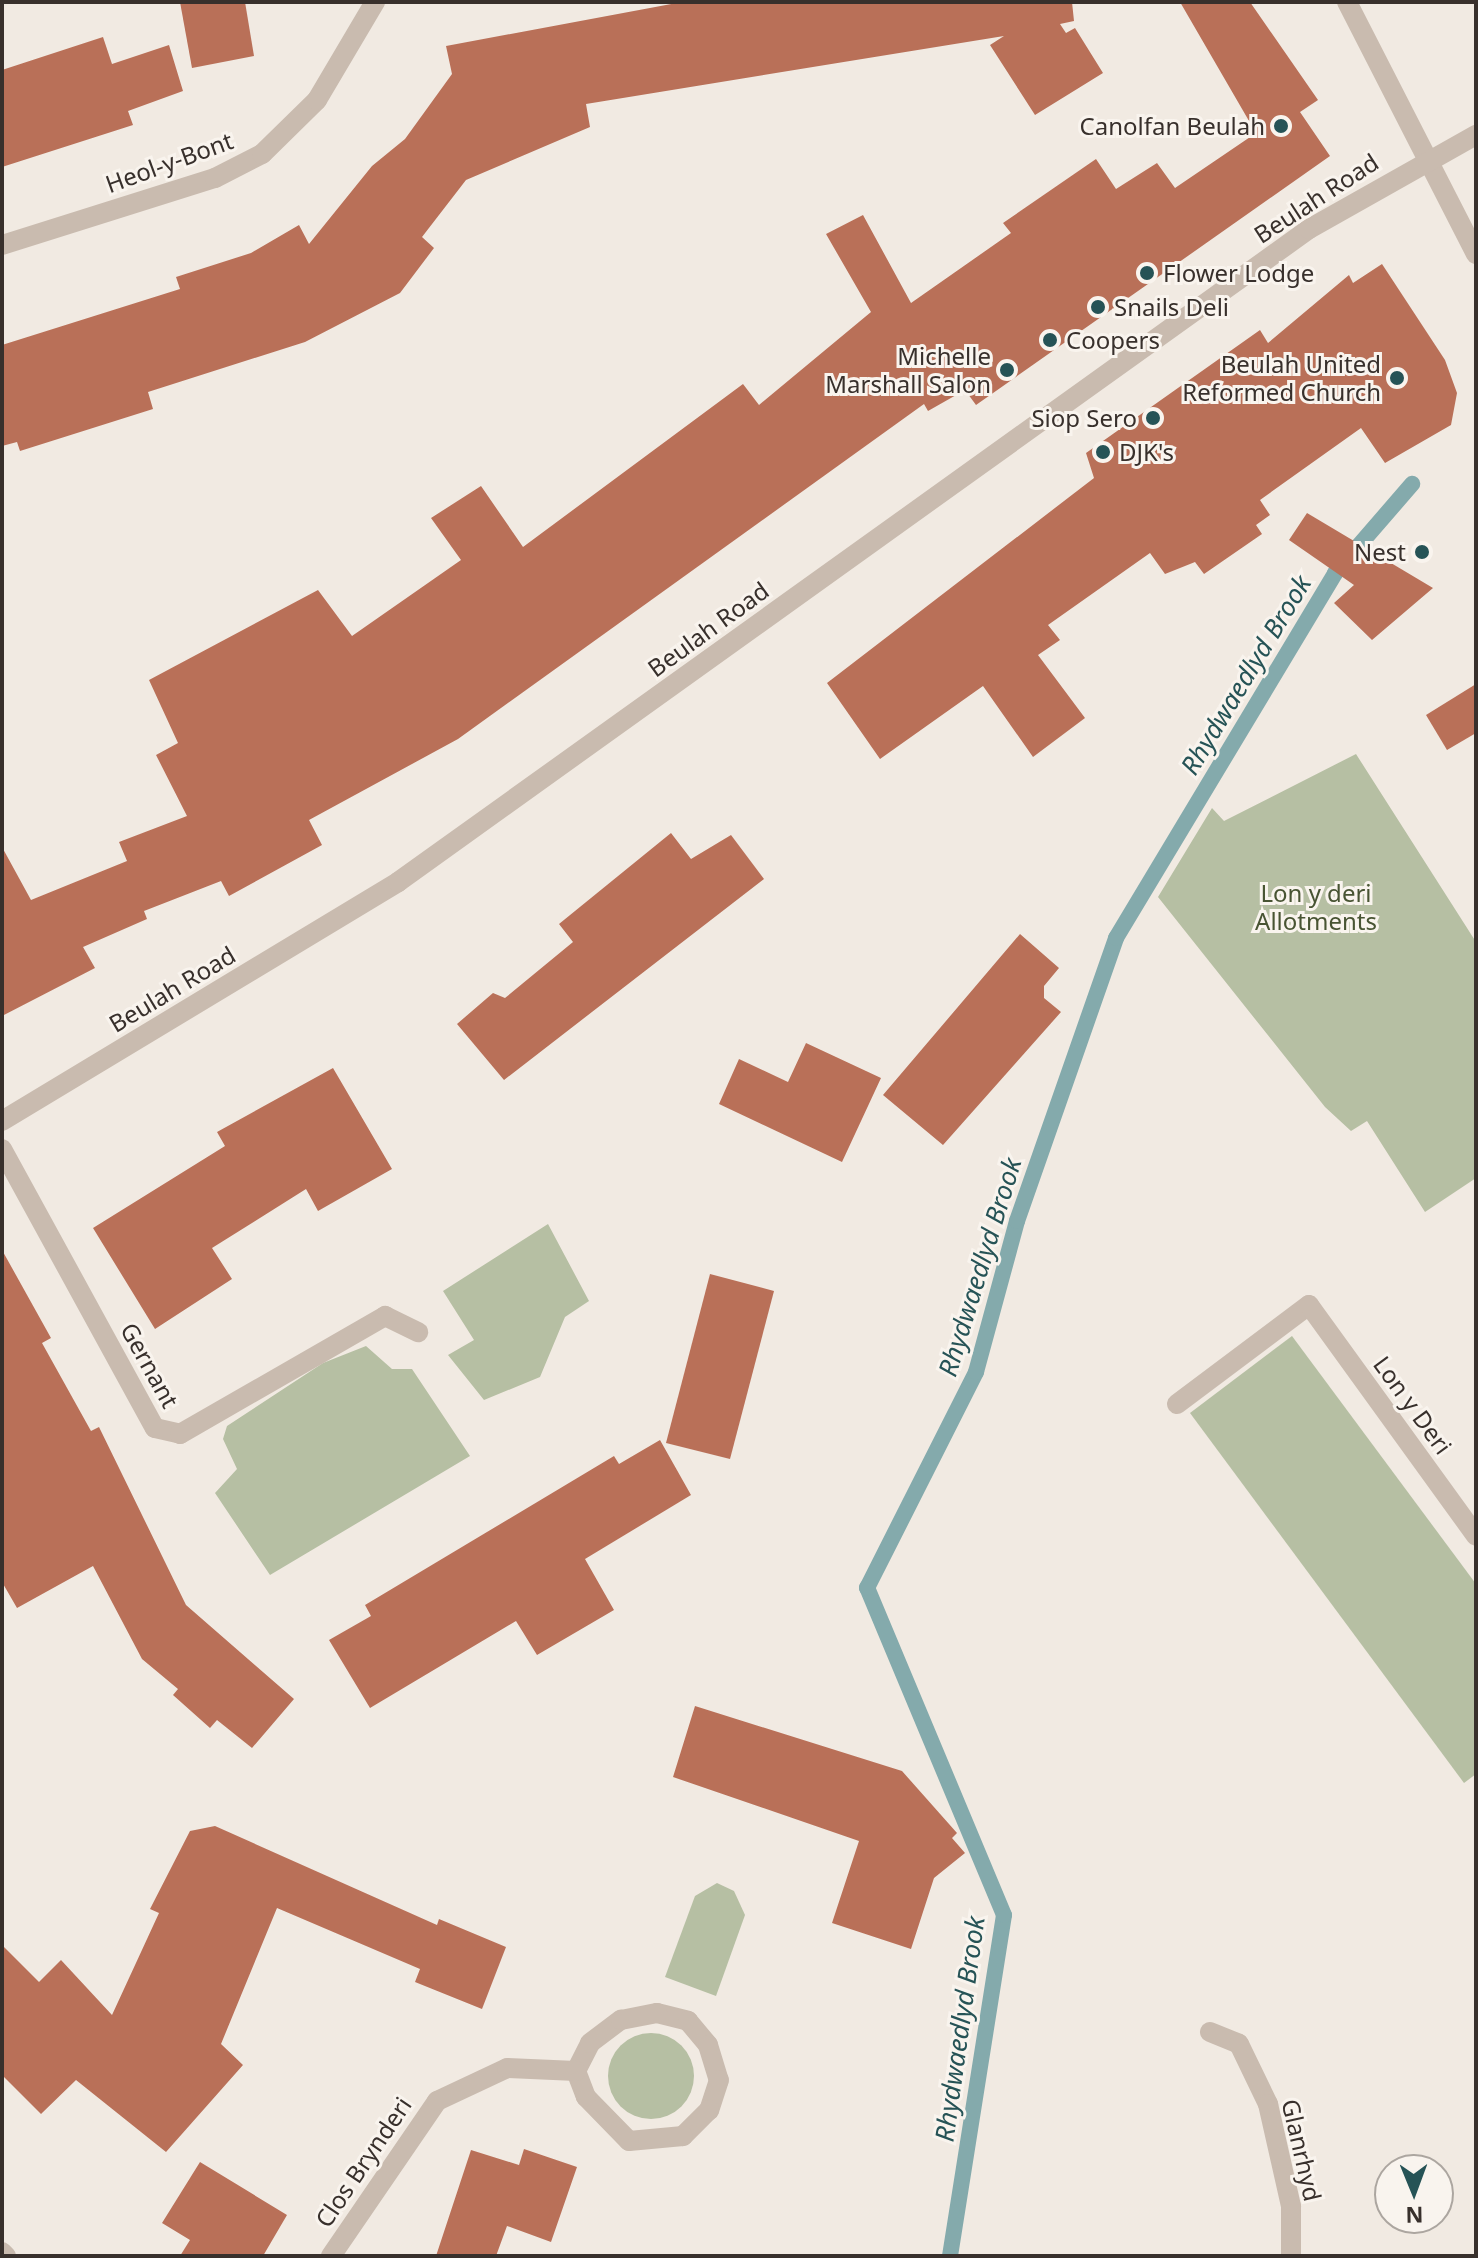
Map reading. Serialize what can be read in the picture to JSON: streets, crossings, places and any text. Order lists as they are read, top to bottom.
{
  "streets": {
    "street": [
      "Heol-y-Bont",
      "Beulah Road",
      "Gernant",
      "Lon y Deri",
      "Glanrhyd",
      "Clos Brynderi"
    ]
  },
  "water": ["Rhydwaedlyd Brook"],
  "parks": ["Lon y deri Allotments"],
  "places": [
    "Canolfan Beulah",
    "Flower Lodge",
    "Snails Deli",
    "Coopers",
    "Michelle Marshall Salon",
    "Beulah United Reformed Church",
    "Siop Sero",
    "DJK's",
    "Nest"
  ],
  "north": "bottom"
}
